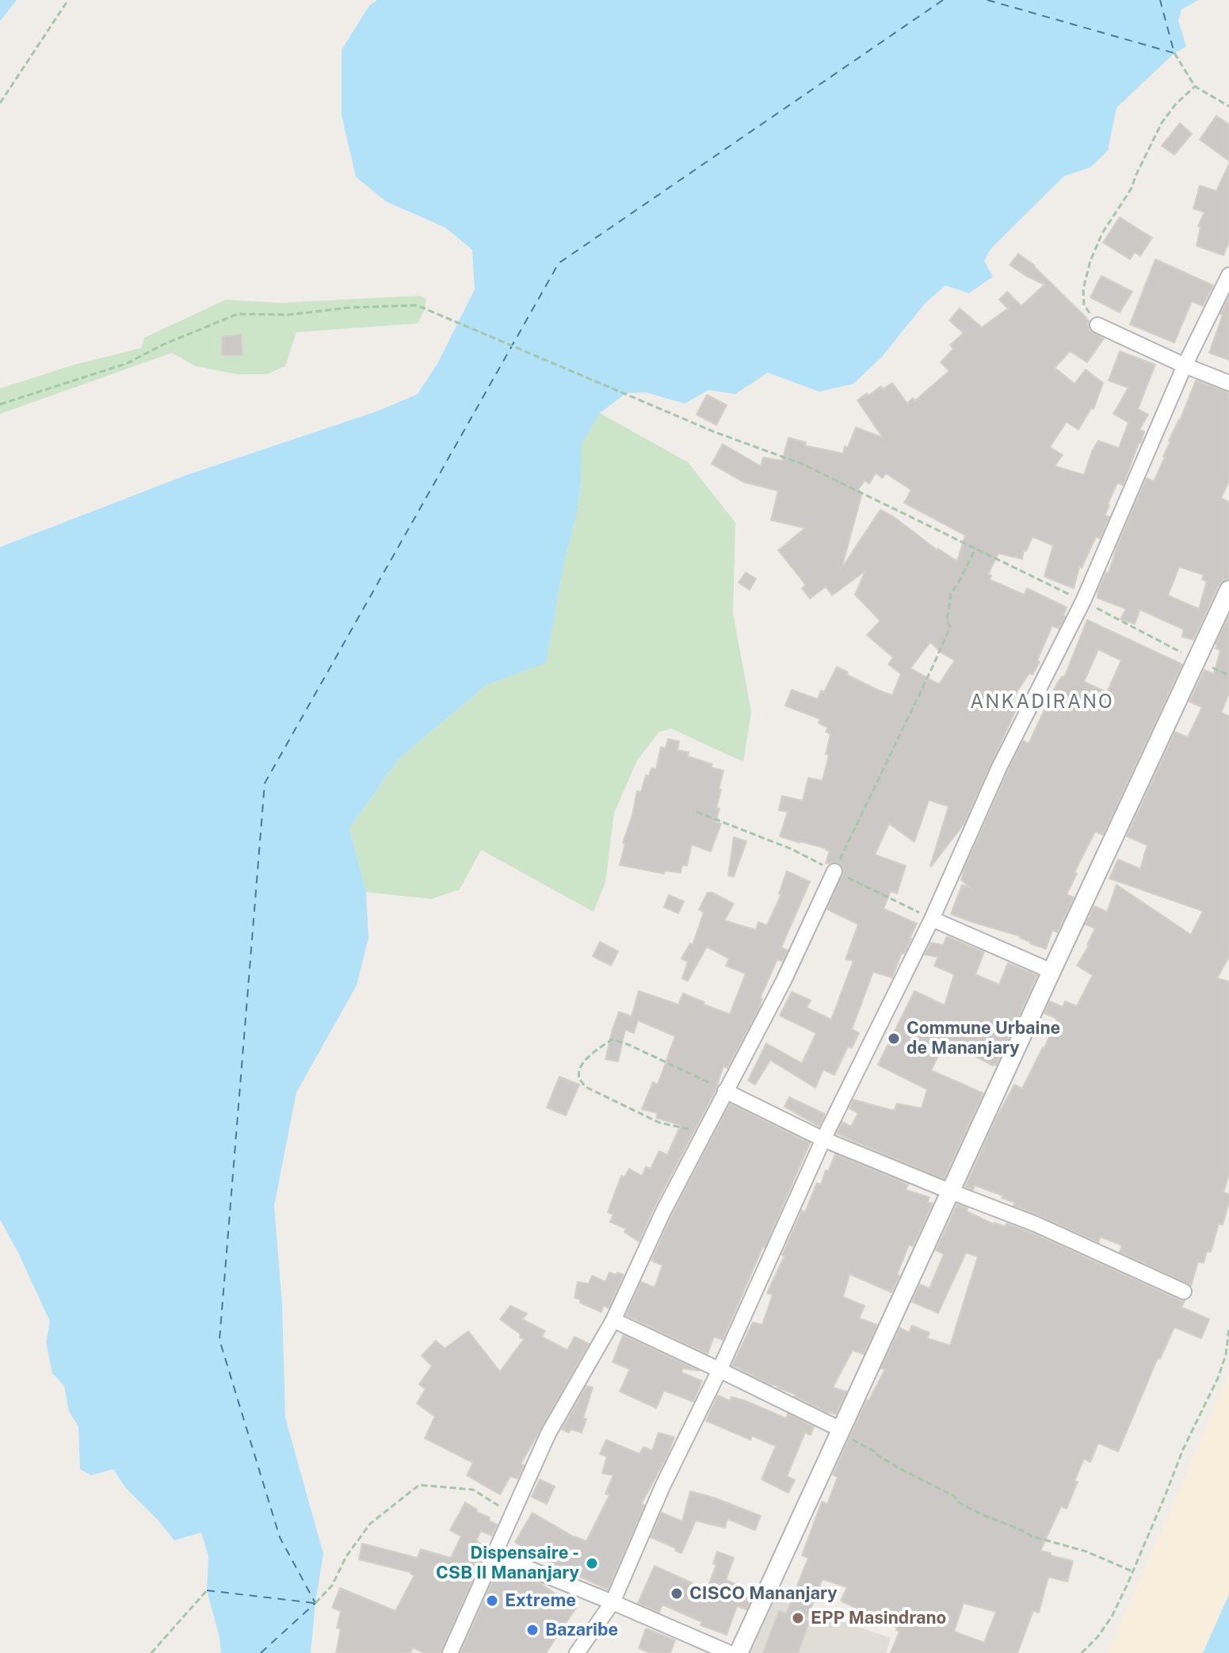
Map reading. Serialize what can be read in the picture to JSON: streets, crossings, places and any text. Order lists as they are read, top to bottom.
{
  "districts": ["ANKADIRANO"],
  "places": [
    "Commune Urbaine de Mananjary",
    "Dispensaire - CSB II Mananjary",
    "CISCO Mananjary",
    "Extreme",
    "EPP Masindrano",
    "Bazaribe"
  ]
}
